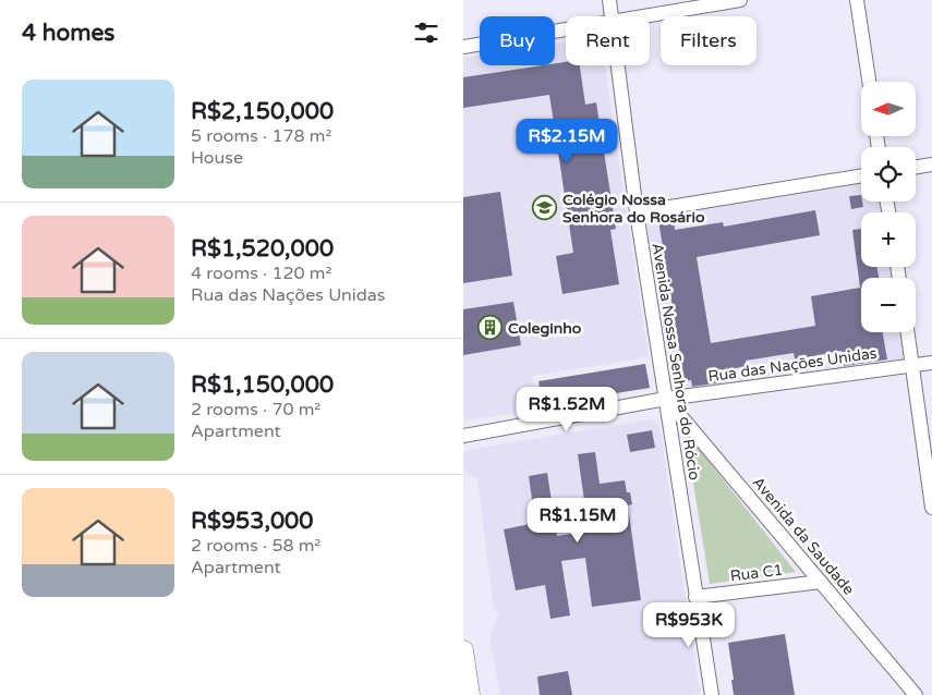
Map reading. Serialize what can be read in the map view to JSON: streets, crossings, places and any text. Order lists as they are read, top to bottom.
{
  "streets": {
    "street": [
      "Avenida Nossa Senhora do Rócio",
      "Rua das Nações Unidas",
      "Avenida da Saudade",
      "Rua C1"
    ]
  },
  "crossings": [
    ["Avenida Nossa Senhora do Rócio", "Rua das Nações Unidas"],
    ["Avenida Nossa Senhora do Rócio", "Avenida da Saudade"],
    ["Avenida Nossa Senhora do Rócio", "Rua C1"],
    ["Rua das Nações Unidas", "Avenida da Saudade"],
    ["Avenida da Saudade", "Rua C1"]
  ],
  "places": {
    "school or university": ["Colégio Nossa Senhora do Rosário"],
    "building": ["Coleginho"]
  },
  "north": "left",
  "page": {
    "heading": "4 homes",
    "chip": ["Buy", "Rent", "Filters"],
    "list": [
      {
        "name": "R$2,150,000",
        "note": "5 rooms · 178 m² · House"
      },
      {
        "name": "R$1,520,000",
        "note": "4 rooms · 120 m² · Rua das Nações Unidas"
      },
      {
        "name": "R$1,150,000",
        "note": "2 rooms · 70 m² · Apartment"
      },
      {
        "name": "R$953,000",
        "note": "2 rooms · 58 m² · Apartment"
      }
    ],
    "map_buttons": ["+", "−"],
    "price": [
      "R$2.15M",
      "R$1.52M",
      "R$1.15M",
      "R$953K"
    ]
  }
}
